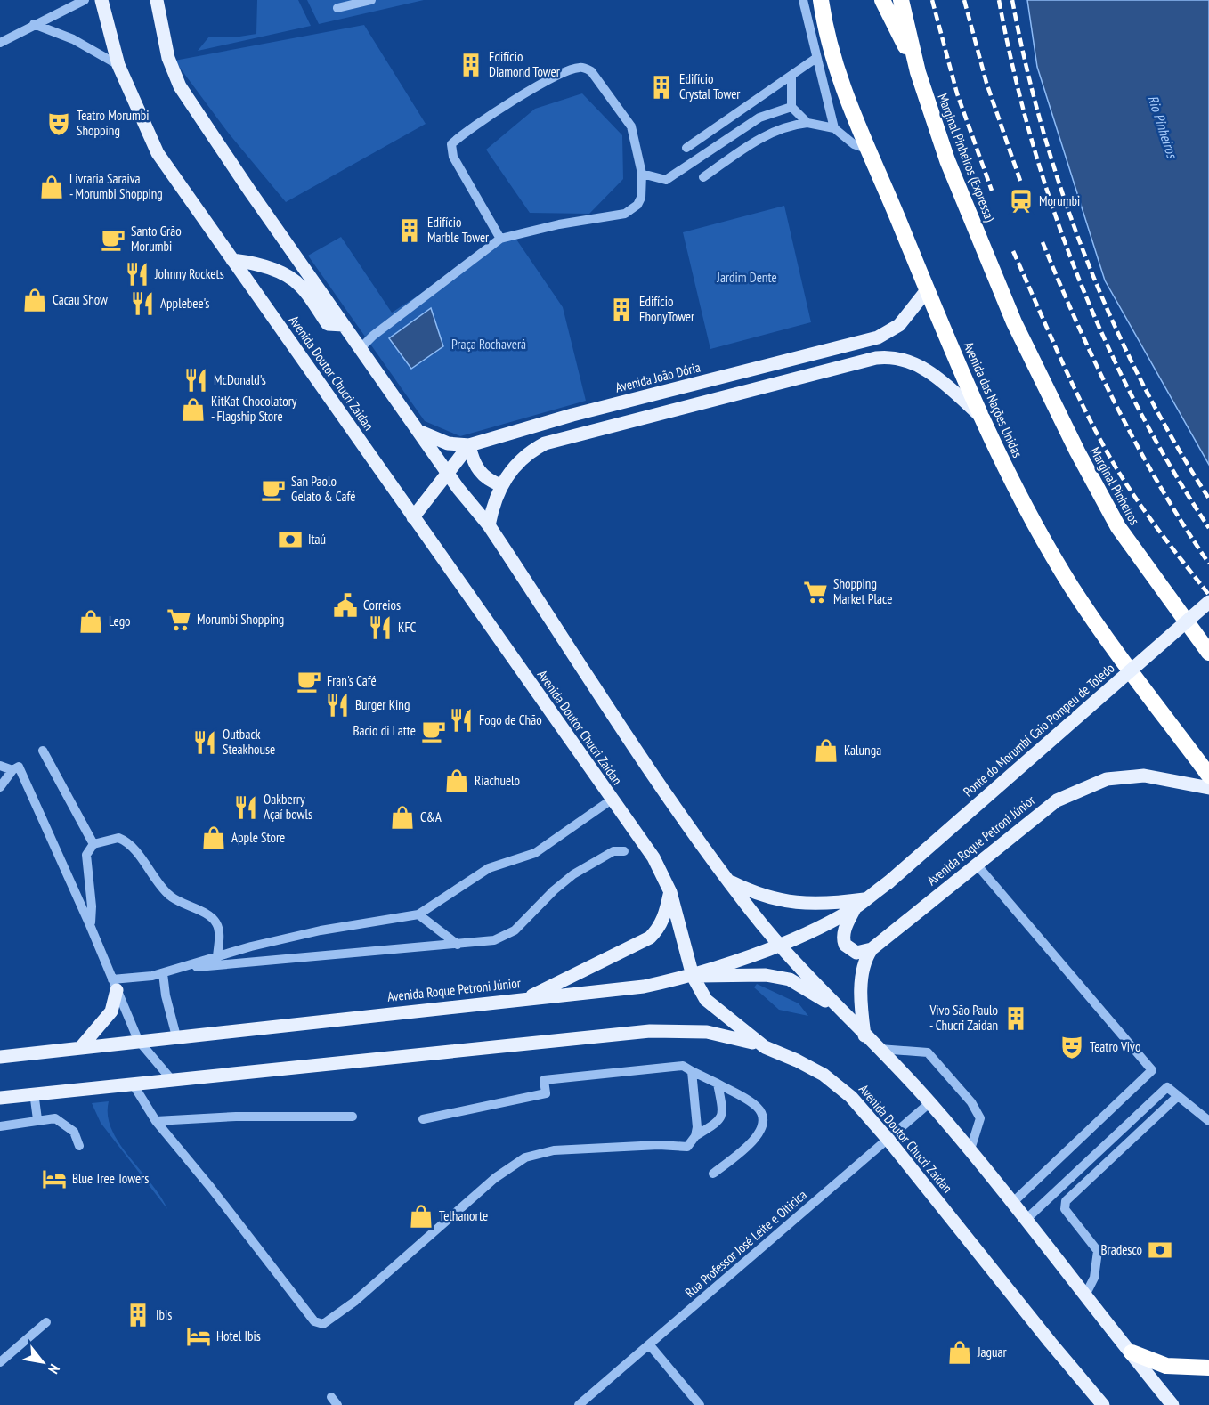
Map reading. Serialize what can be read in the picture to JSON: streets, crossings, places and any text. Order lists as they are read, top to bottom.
{
  "streets": {
    "highway": ["Marginal Pinheiros (Expressa)", "Avenida das Nações Unidas", "Marginal Pinheiros"],
    "main road": [
      "Avenida Doutor Chucri Zaidan",
      "Avenida João Dória",
      "Ponte do Morumbi Caio Pompeu de Toledo",
      "Avenida Roque Petroni Júnior"
    ],
    "street": ["Rua Professor José Leite e Oiticica"]
  },
  "crossings": [
    ["Marginal Pinheiros (Expressa)", "Marginal Pinheiros"],
    ["Avenida Doutor Chucri Zaidan", "Avenida Roque Petroni Júnior"],
    ["Avenida Doutor Chucri Zaidan", "Rua Professor José Leite e Oiticica"],
    ["Avenida João Dória", "Avenida das Nações Unidas"],
    ["Ponte do Morumbi Caio Pompeu de Toledo", "Avenida Roque Petroni Júnior"]
  ],
  "water": ["Rio Pinheiros"],
  "parks": ["Jardim Dente", "Praça Rochaverá"],
  "places": {
    "building": [
      "Edifício Diamond Tower",
      "Edifício Crystal Tower",
      "Edifício Marble Tower",
      "Edifício EbonyTower",
      "Vivo São Paulo - Chucri Zaidan",
      "Ibis"
    ],
    "theatre": ["Teatro Morumbi Shopping", "Teatro Vivo"],
    "shop": [
      "Livraria Saraiva - Morumbi Shopping",
      "Cacau Show",
      "KitKat Chocolatory - Flagship Store",
      "Lego",
      "Kalunga",
      "Riachuelo",
      "C&A",
      "Apple Store",
      "Telhanorte",
      "Jaguar"
    ],
    "station": ["Morumbi"],
    "cafe": [
      "Santo Grão Morumbi",
      "San Paolo Gelato & Café",
      "Fran's Café",
      "Bacio di Latte"
    ],
    "restaurant": [
      "Johnny Rockets",
      "Applebee's",
      "McDonald's",
      "KFC",
      "Burger King",
      "Fogo de Chão",
      "Outback Steakhouse",
      "Oakberry Açaí bowls"
    ],
    "bank": ["Itaú", "Bradesco"],
    "supermarket": ["Shopping Market Place", "Morumbi Shopping"],
    "public building": ["Correios"],
    "hotel": ["Blue Tree Towers", "Hotel Ibis"]
  },
  "north": "bottom right"
}
